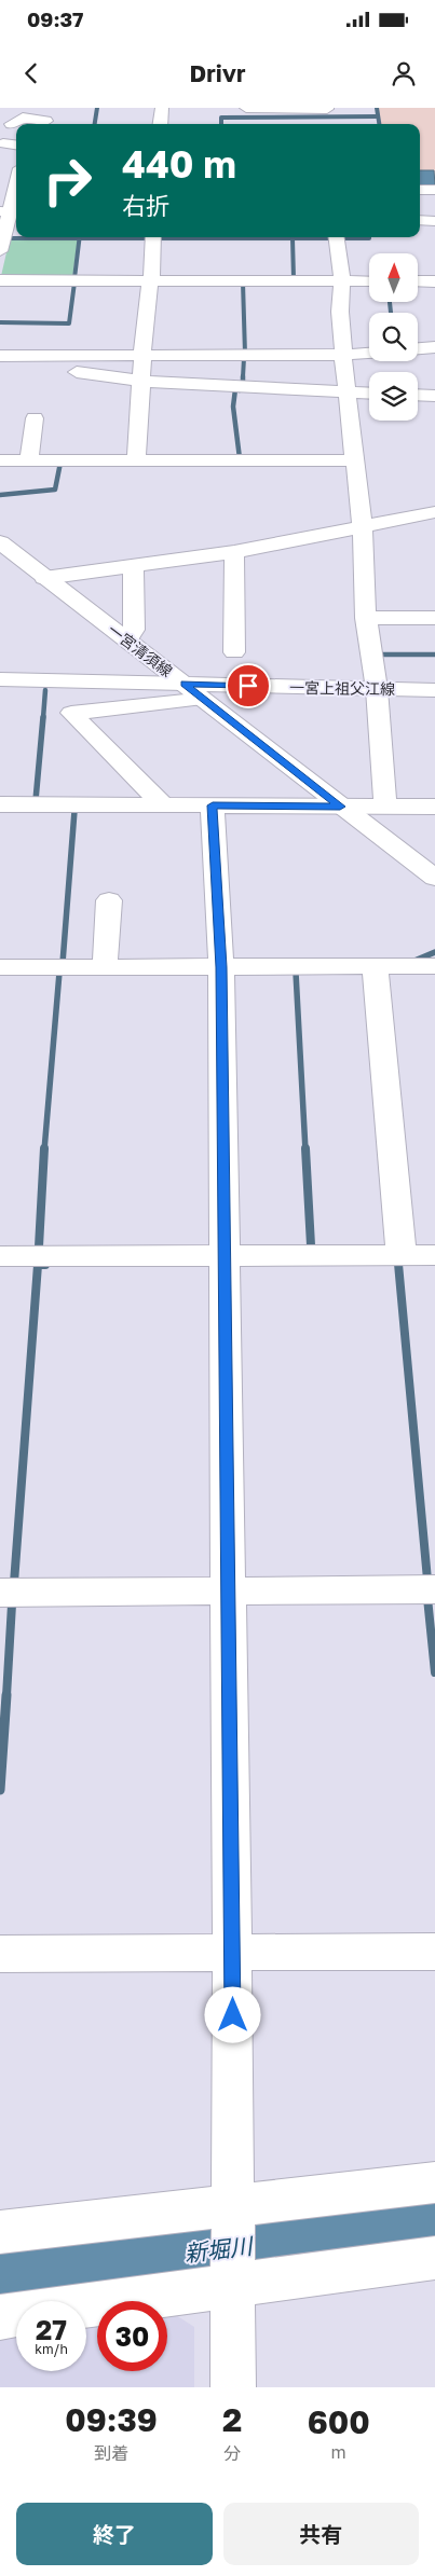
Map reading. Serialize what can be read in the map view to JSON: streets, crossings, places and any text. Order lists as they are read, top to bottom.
{
  "streets": {
    "street": ["一宮清須線", "一宮上祖父江線"]
  },
  "crossings": [
    ["一宮清須線", "一宮上祖父江線"]
  ],
  "water": ["新堀川"],
  "north": "top",
  "page": {
    "status": "09:37",
    "header": "Drivr",
    "turn": ["440 m", "右折"],
    "speed": "27 km/h",
    "limit": "30",
    "eta": [
      "09:39",
      "到着",
      "2",
      "分",
      "600",
      "m"
    ],
    "buttons": ["終了", "共有"]
  }
}
